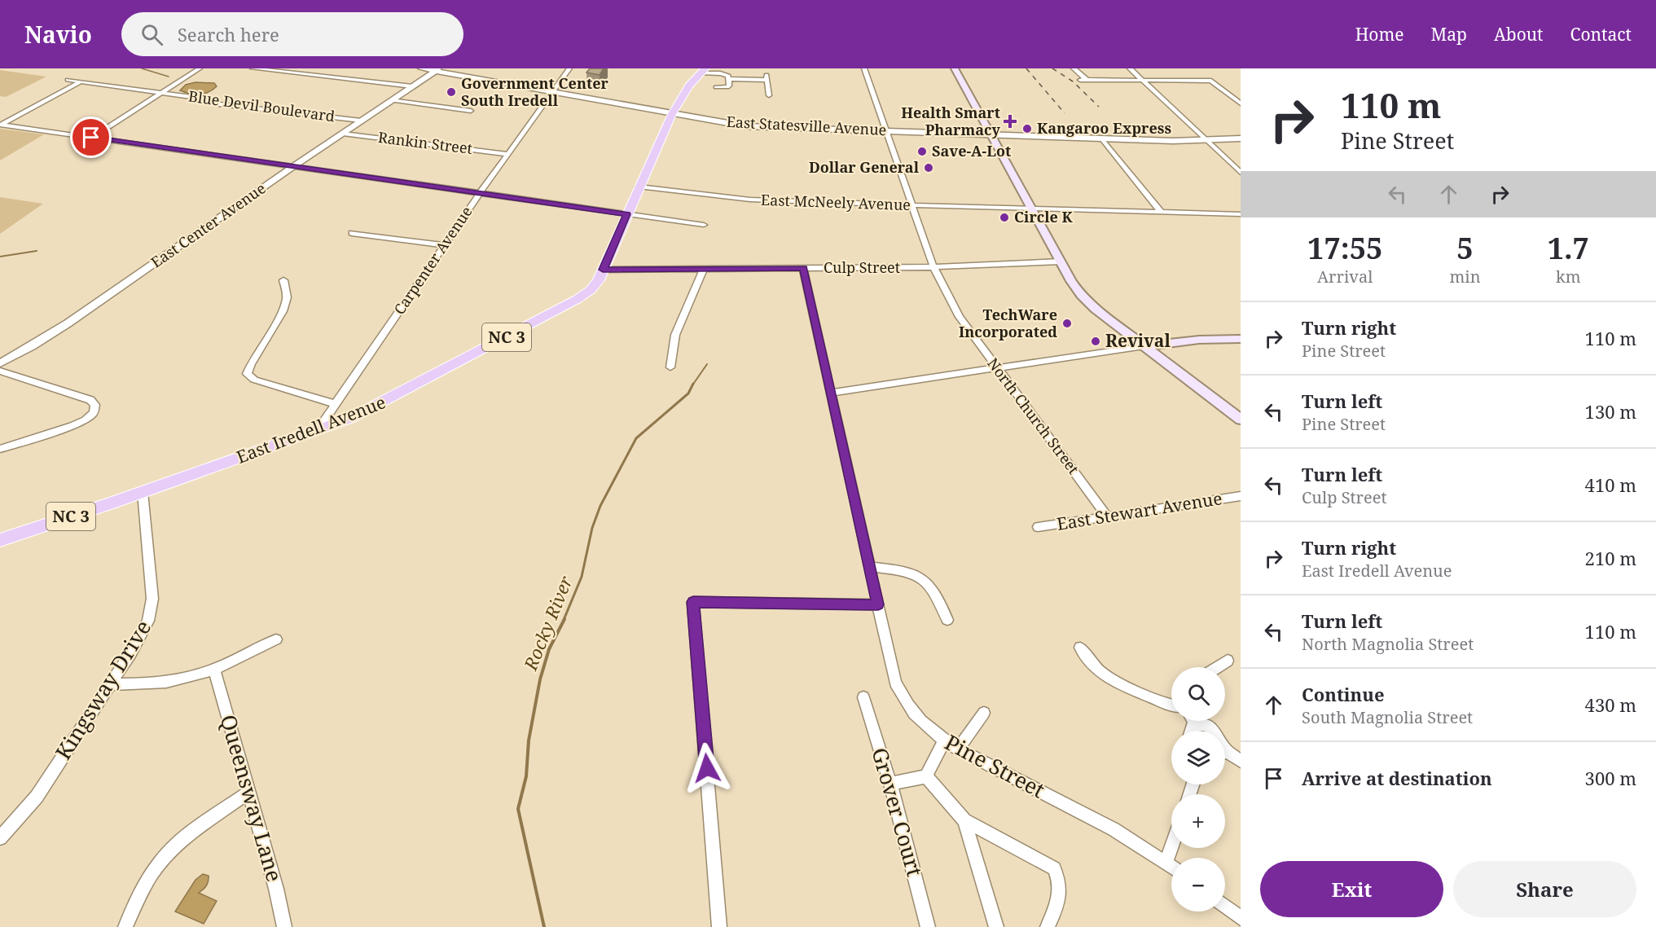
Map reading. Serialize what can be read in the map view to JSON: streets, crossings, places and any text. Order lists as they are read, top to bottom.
{
  "streets": {
    "main road": ["NC 3", "East Iredell Avenue"],
    "street": [
      "Blue Devil Boulevard",
      "East Statesville Avenue",
      "Rankin Street",
      "East McNeely Avenue",
      "East Center Avenue",
      "Carpenter Avenue",
      "Culp Street",
      "North Church Street",
      "East Stewart Avenue",
      "Kingsway Drive",
      "Pine Street",
      "Queensway Lane",
      "Grover Court"
    ]
  },
  "crossings": [
    ["Blue Devil Boulevard", "East Center Avenue"],
    ["East Statesville Avenue", "East Center Avenue"],
    ["East Statesville Avenue", "Carpenter Avenue"],
    ["East Statesville Avenue", "North Church Street"],
    ["East Statesville Avenue", "East Iredell Avenue"],
    ["Rankin Street", "East Center Avenue"],
    ["Rankin Street", "Carpenter Avenue"],
    ["East McNeely Avenue", "North Church Street"],
    ["East McNeely Avenue", "East Iredell Avenue"],
    ["Carpenter Avenue", "East Iredell Avenue"],
    ["Culp Street", "North Church Street"],
    ["Culp Street", "East Iredell Avenue"],
    ["Culp Street", "Pine Street"],
    ["North Church Street", "East Stewart Avenue"],
    ["East Iredell Avenue", "Kingsway Drive"]
  ],
  "water": ["Rocky River"],
  "places": {
    "other": [
      "Government Center South Iredell",
      "Kangaroo Express",
      "Save-A-Lot",
      "Dollar General",
      "Circle K",
      "TechWare Incorporated",
      "Revival"
    ],
    "health": ["Health Smart Pharmacy"]
  },
  "page": {
    "header": "Navio",
    "search": "Search here",
    "nav": [
      "Home",
      "Map",
      "About",
      "Contact"
    ],
    "turn": ["110 m", "Pine Street"],
    "eta": [
      "17:55",
      "Arrival",
      "5",
      "min",
      "1.7",
      "km"
    ],
    "list": [
      {
        "name": "Turn right",
        "note": "Pine Street",
        "value": "110 m"
      },
      {
        "name": "Turn left",
        "note": "Pine Street",
        "value": "130 m"
      },
      {
        "name": "Turn left",
        "note": "Culp Street",
        "value": "410 m"
      },
      {
        "name": "Turn right",
        "note": "East Iredell Avenue",
        "value": "210 m"
      },
      {
        "name": "Turn left",
        "note": "North Magnolia Street",
        "value": "110 m"
      },
      {
        "name": "Continue",
        "note": "South Magnolia Street",
        "value": "430 m"
      },
      {
        "name": "Arrive at destination",
        "value": "300 m"
      }
    ],
    "map_buttons": ["+", "−"],
    "buttons": ["Exit", "Share"]
  }
}
